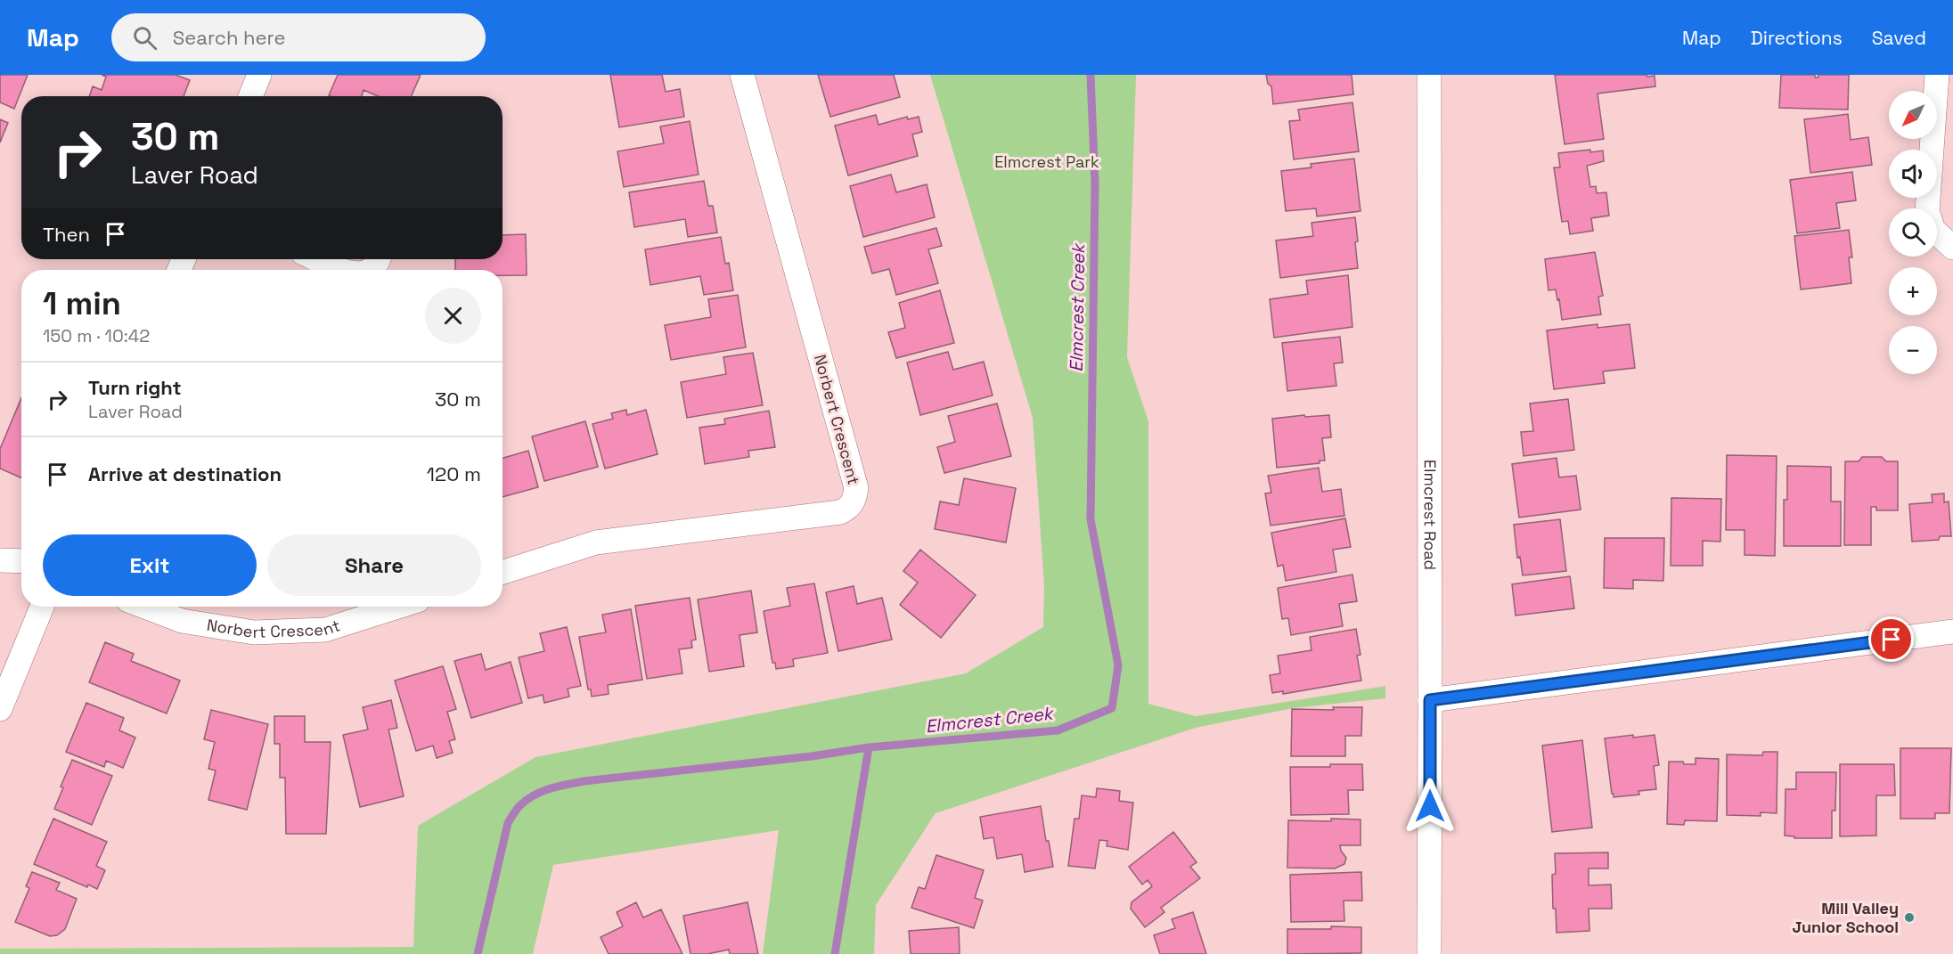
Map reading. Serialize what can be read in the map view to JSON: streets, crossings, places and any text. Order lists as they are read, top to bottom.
{
  "streets": {
    "street": ["Norbert Crescent", "Elmcrest Road"]
  },
  "water": ["Elmcrest Creek"],
  "parks": ["Elmcrest Park"],
  "places": ["Mill Valley Junior School"],
  "north": "bottom left",
  "page": {
    "header": "Map",
    "search": "Search here",
    "nav": ["Map", "Directions", "Saved"],
    "map_buttons": ["+", "−"],
    "turn": ["30 m", "Laver Road"],
    "then": "Then",
    "heading": ["1 min", "150 m · 10:42"],
    "list": [
      {
        "name": "Turn right",
        "note": "Laver Road",
        "value": "30 m"
      },
      {
        "name": "Arrive at destination",
        "value": "120 m"
      }
    ],
    "buttons": ["Exit", "Share"]
  }
}
